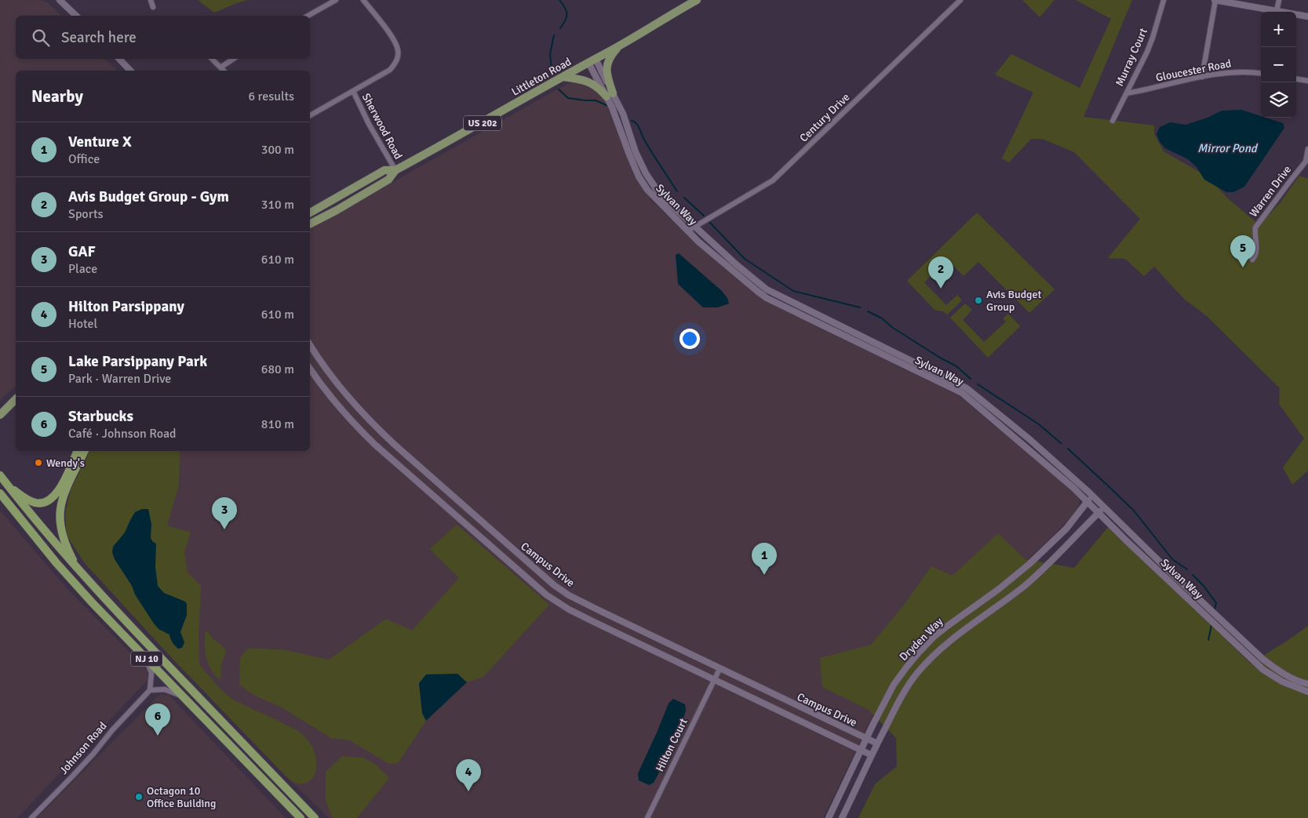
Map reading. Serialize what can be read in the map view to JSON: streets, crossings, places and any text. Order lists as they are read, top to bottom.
{
  "streets": {
    "highway": ["NJ 10"],
    "main road": ["Littleton Road", "US 202"],
    "street": [
      "Murray Court",
      "Gloucester Road",
      "Century Drive",
      "Sherwood Road",
      "Warren Drive",
      "Sylvan Way",
      "Campus Drive",
      "Dryden Way",
      "Hilton Court",
      "Johnson Road"
    ]
  },
  "crossings": [
    ["Murray Court", "Gloucester Road"],
    ["Littleton Road", "Sherwood Road"],
    ["Littleton Road", "Sylvan Way"],
    ["Century Drive", "Sylvan Way"],
    ["Sylvan Way", "Dryden Way"],
    ["Campus Drive", "Dryden Way"],
    ["Campus Drive", "Hilton Court"]
  ],
  "water": ["Mirror Pond"],
  "places": ["Avis Budget Group", "Wendy's", "Octagon 10 Office Building"],
  "page": {
    "map_buttons": ["+", "−"],
    "search": "Search here",
    "heading": ["Nearby", "6 results"],
    "list": [
      {
        "mark": "1",
        "name": "Venture X",
        "note": "Office",
        "value": "300 m"
      },
      {
        "mark": "2",
        "name": "Avis Budget Group - Gym",
        "note": "Sports",
        "value": "310 m"
      },
      {
        "mark": "3",
        "name": "GAF",
        "note": "Place",
        "value": "610 m"
      },
      {
        "mark": "4",
        "name": "Hilton Parsippany",
        "note": "Hotel",
        "value": "610 m"
      },
      {
        "mark": "5",
        "name": "Lake Parsippany Park",
        "note": "Park · Warren Drive",
        "value": "680 m"
      },
      {
        "mark": "6",
        "name": "Starbucks",
        "note": "Café · Johnson Road",
        "value": "810 m"
      }
    ],
    "pins": [
      "5",
      "2",
      "3",
      "1",
      "6",
      "4"
    ]
  }
}
